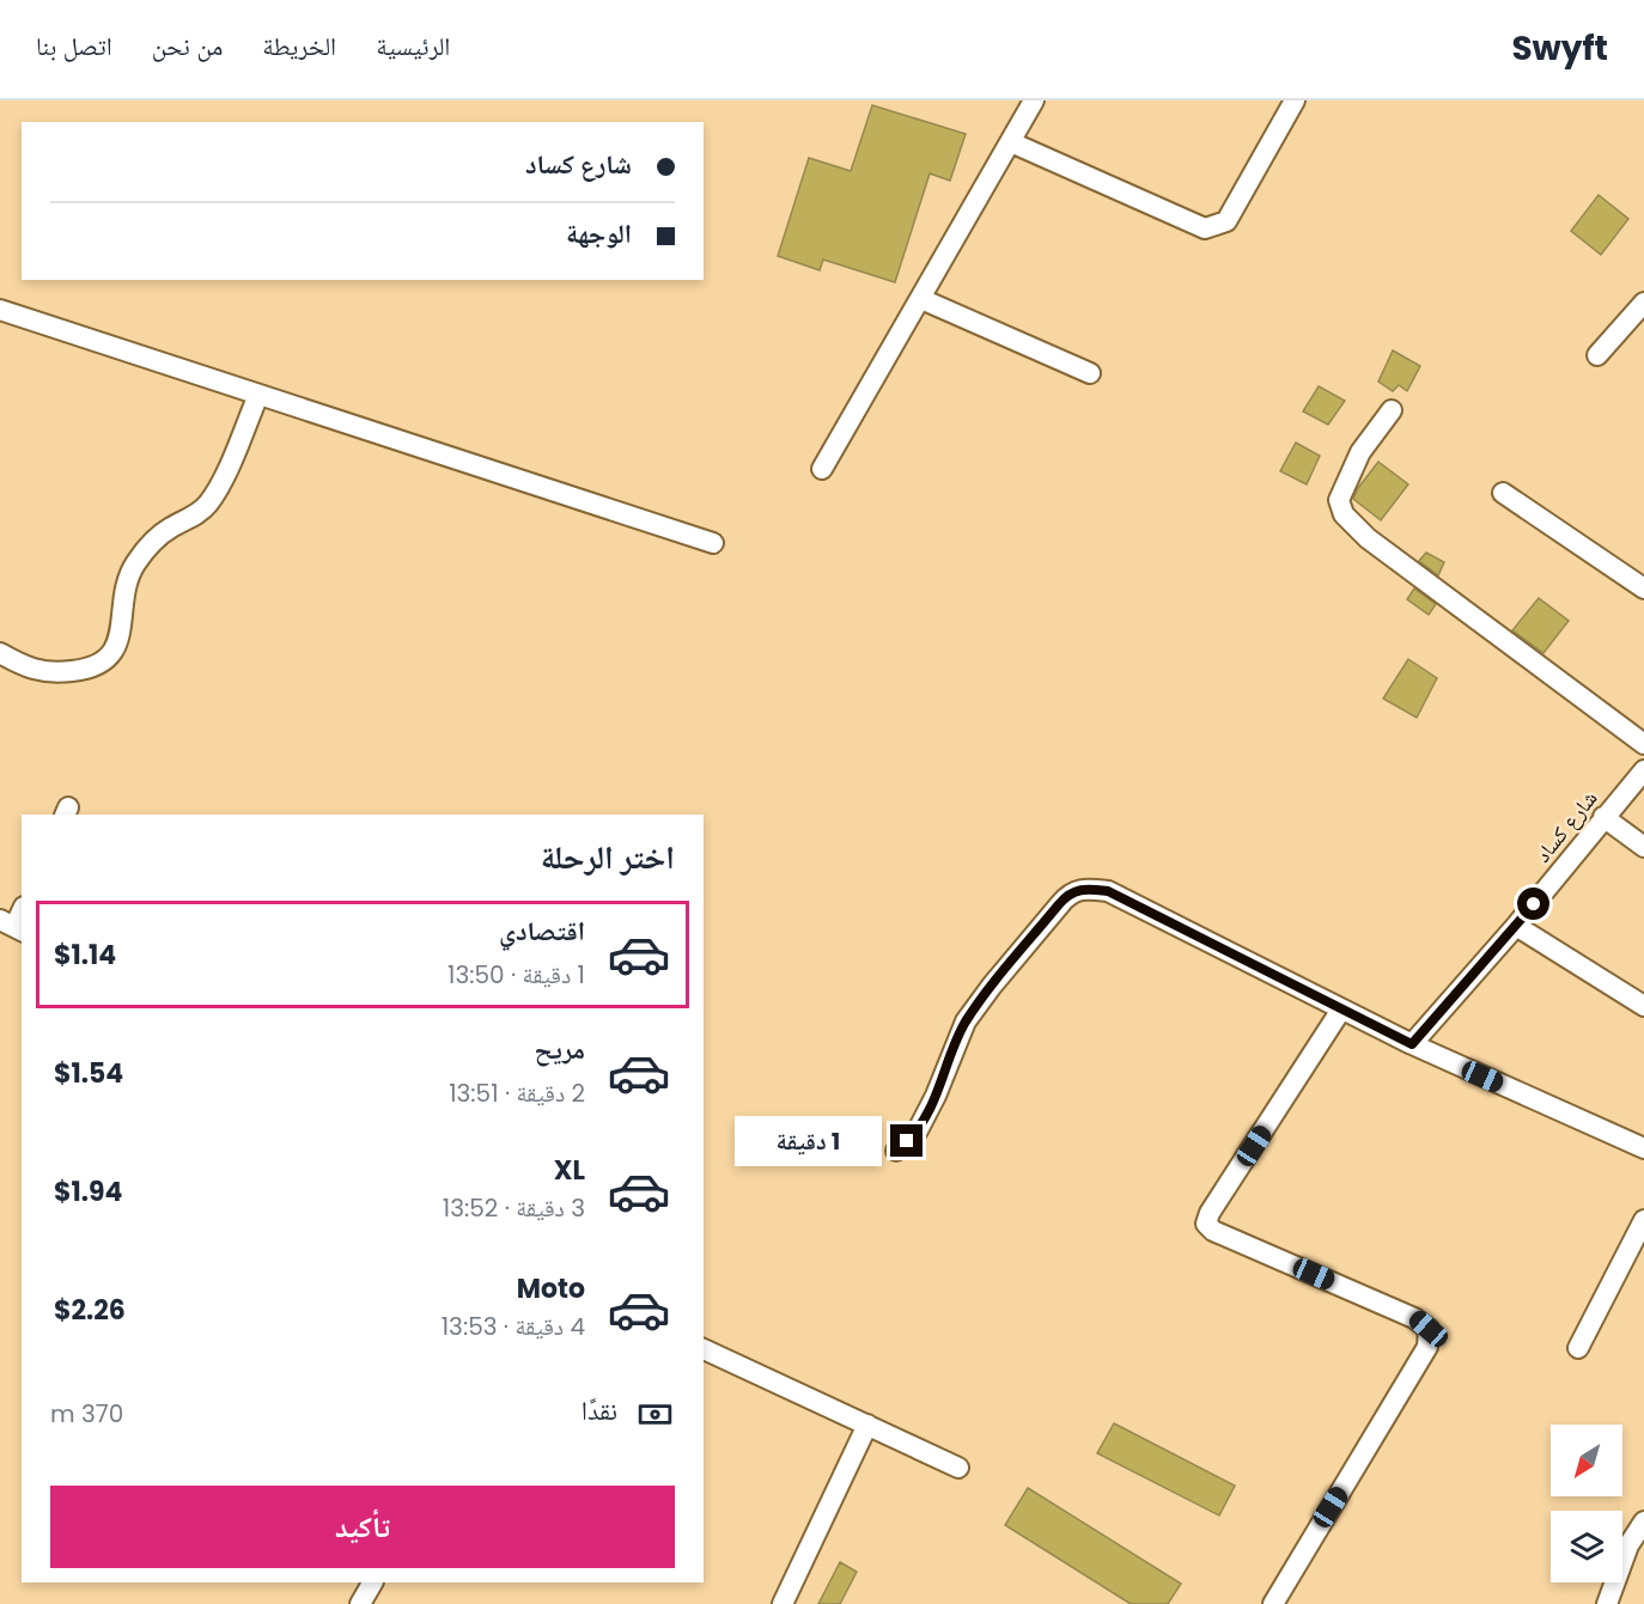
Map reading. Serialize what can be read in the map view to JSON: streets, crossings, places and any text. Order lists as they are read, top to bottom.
{
  "streets": {
    "street": ["شارع كساد"]
  },
  "north": "bottom left",
  "page": {
    "header": "Swyft",
    "nav": [
      "الرئيسية",
      "الخريطة",
      "من نحن",
      "اتصل بنا"
    ],
    "banner": ["شارع كساد", "الوجهة"],
    "heading": "اختر الرحلة",
    "list": [
      {
        "name": "اقتصادي",
        "note": "1 دقيقة · 13:50",
        "value": "$1.14"
      },
      {
        "name": "مريح",
        "note": "2 دقيقة · 13:51",
        "value": "$1.54"
      },
      {
        "name": "XL",
        "note": "3 دقيقة · 13:52",
        "value": "$1.94"
      },
      {
        "name": "Moto",
        "note": "4 دقيقة · 13:53",
        "value": "$2.26"
      }
    ],
    "bubble": "1 دقيقة",
    "pay": ["نقدًا", "370 m"],
    "buttons": "تأكيد"
  }
}
